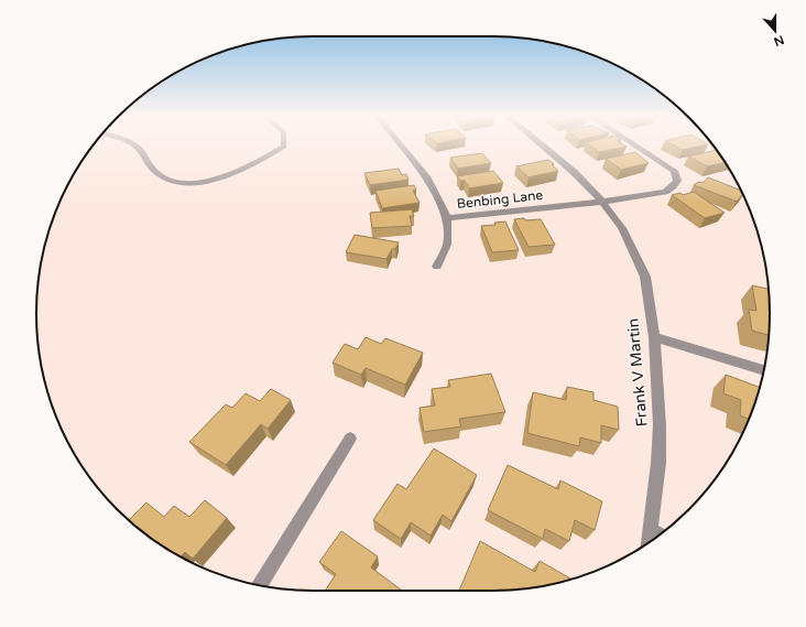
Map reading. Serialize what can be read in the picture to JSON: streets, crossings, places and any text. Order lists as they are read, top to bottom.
{
  "streets": {
    "street": ["Benbing Lane", "Frank V Martin"]
  },
  "crossings": [
    ["Benbing Lane", "Frank V Martin"]
  ],
  "north": "bottom"
}
